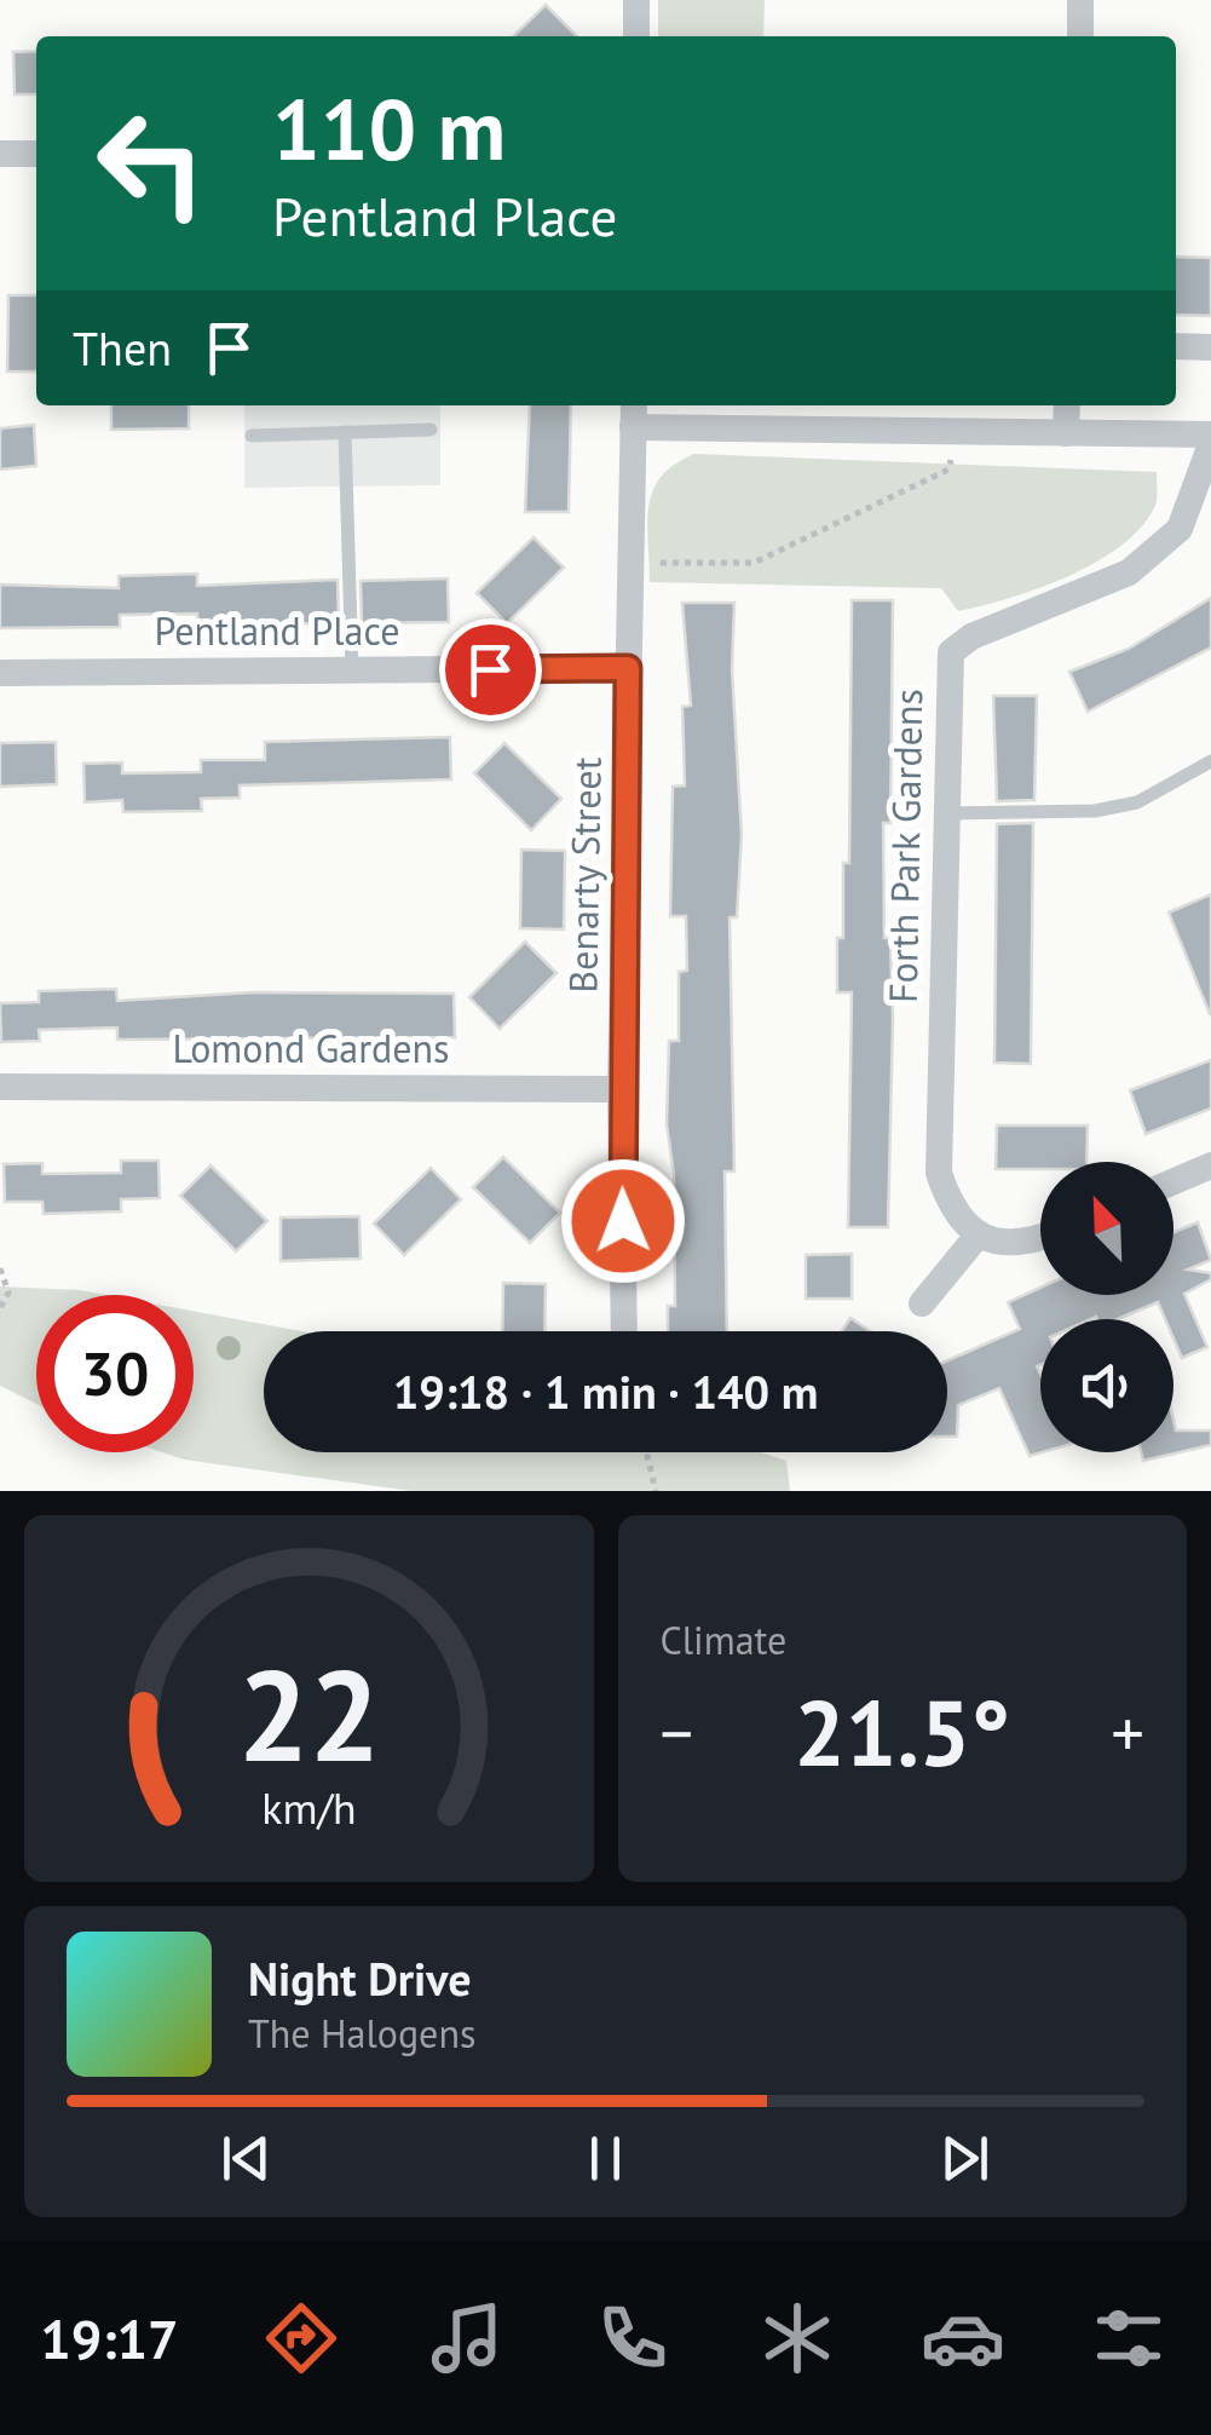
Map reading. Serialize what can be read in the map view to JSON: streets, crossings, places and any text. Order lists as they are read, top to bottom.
{
  "streets": {
    "street": [
      "Pentland Place",
      "Forth Park Gardens",
      "Benarty Street",
      "Lomond Gardens"
    ]
  },
  "crossings": [
    ["Pentland Place", "Benarty Street"],
    ["Benarty Street", "Lomond Gardens"]
  ],
  "north": "top left",
  "page": {
    "turn": ["110 m", "Pentland Place"],
    "then": "Then",
    "limit": "30",
    "trip": "19:18 · 1 min · 140 m",
    "tile": "Climate",
    "heat": ["−", "21.5°", "+"],
    "song": ["Night Drive", "The Halogens"],
    "tabs": "19:17",
    "gauge": ["22", "km/h"]
  }
}
